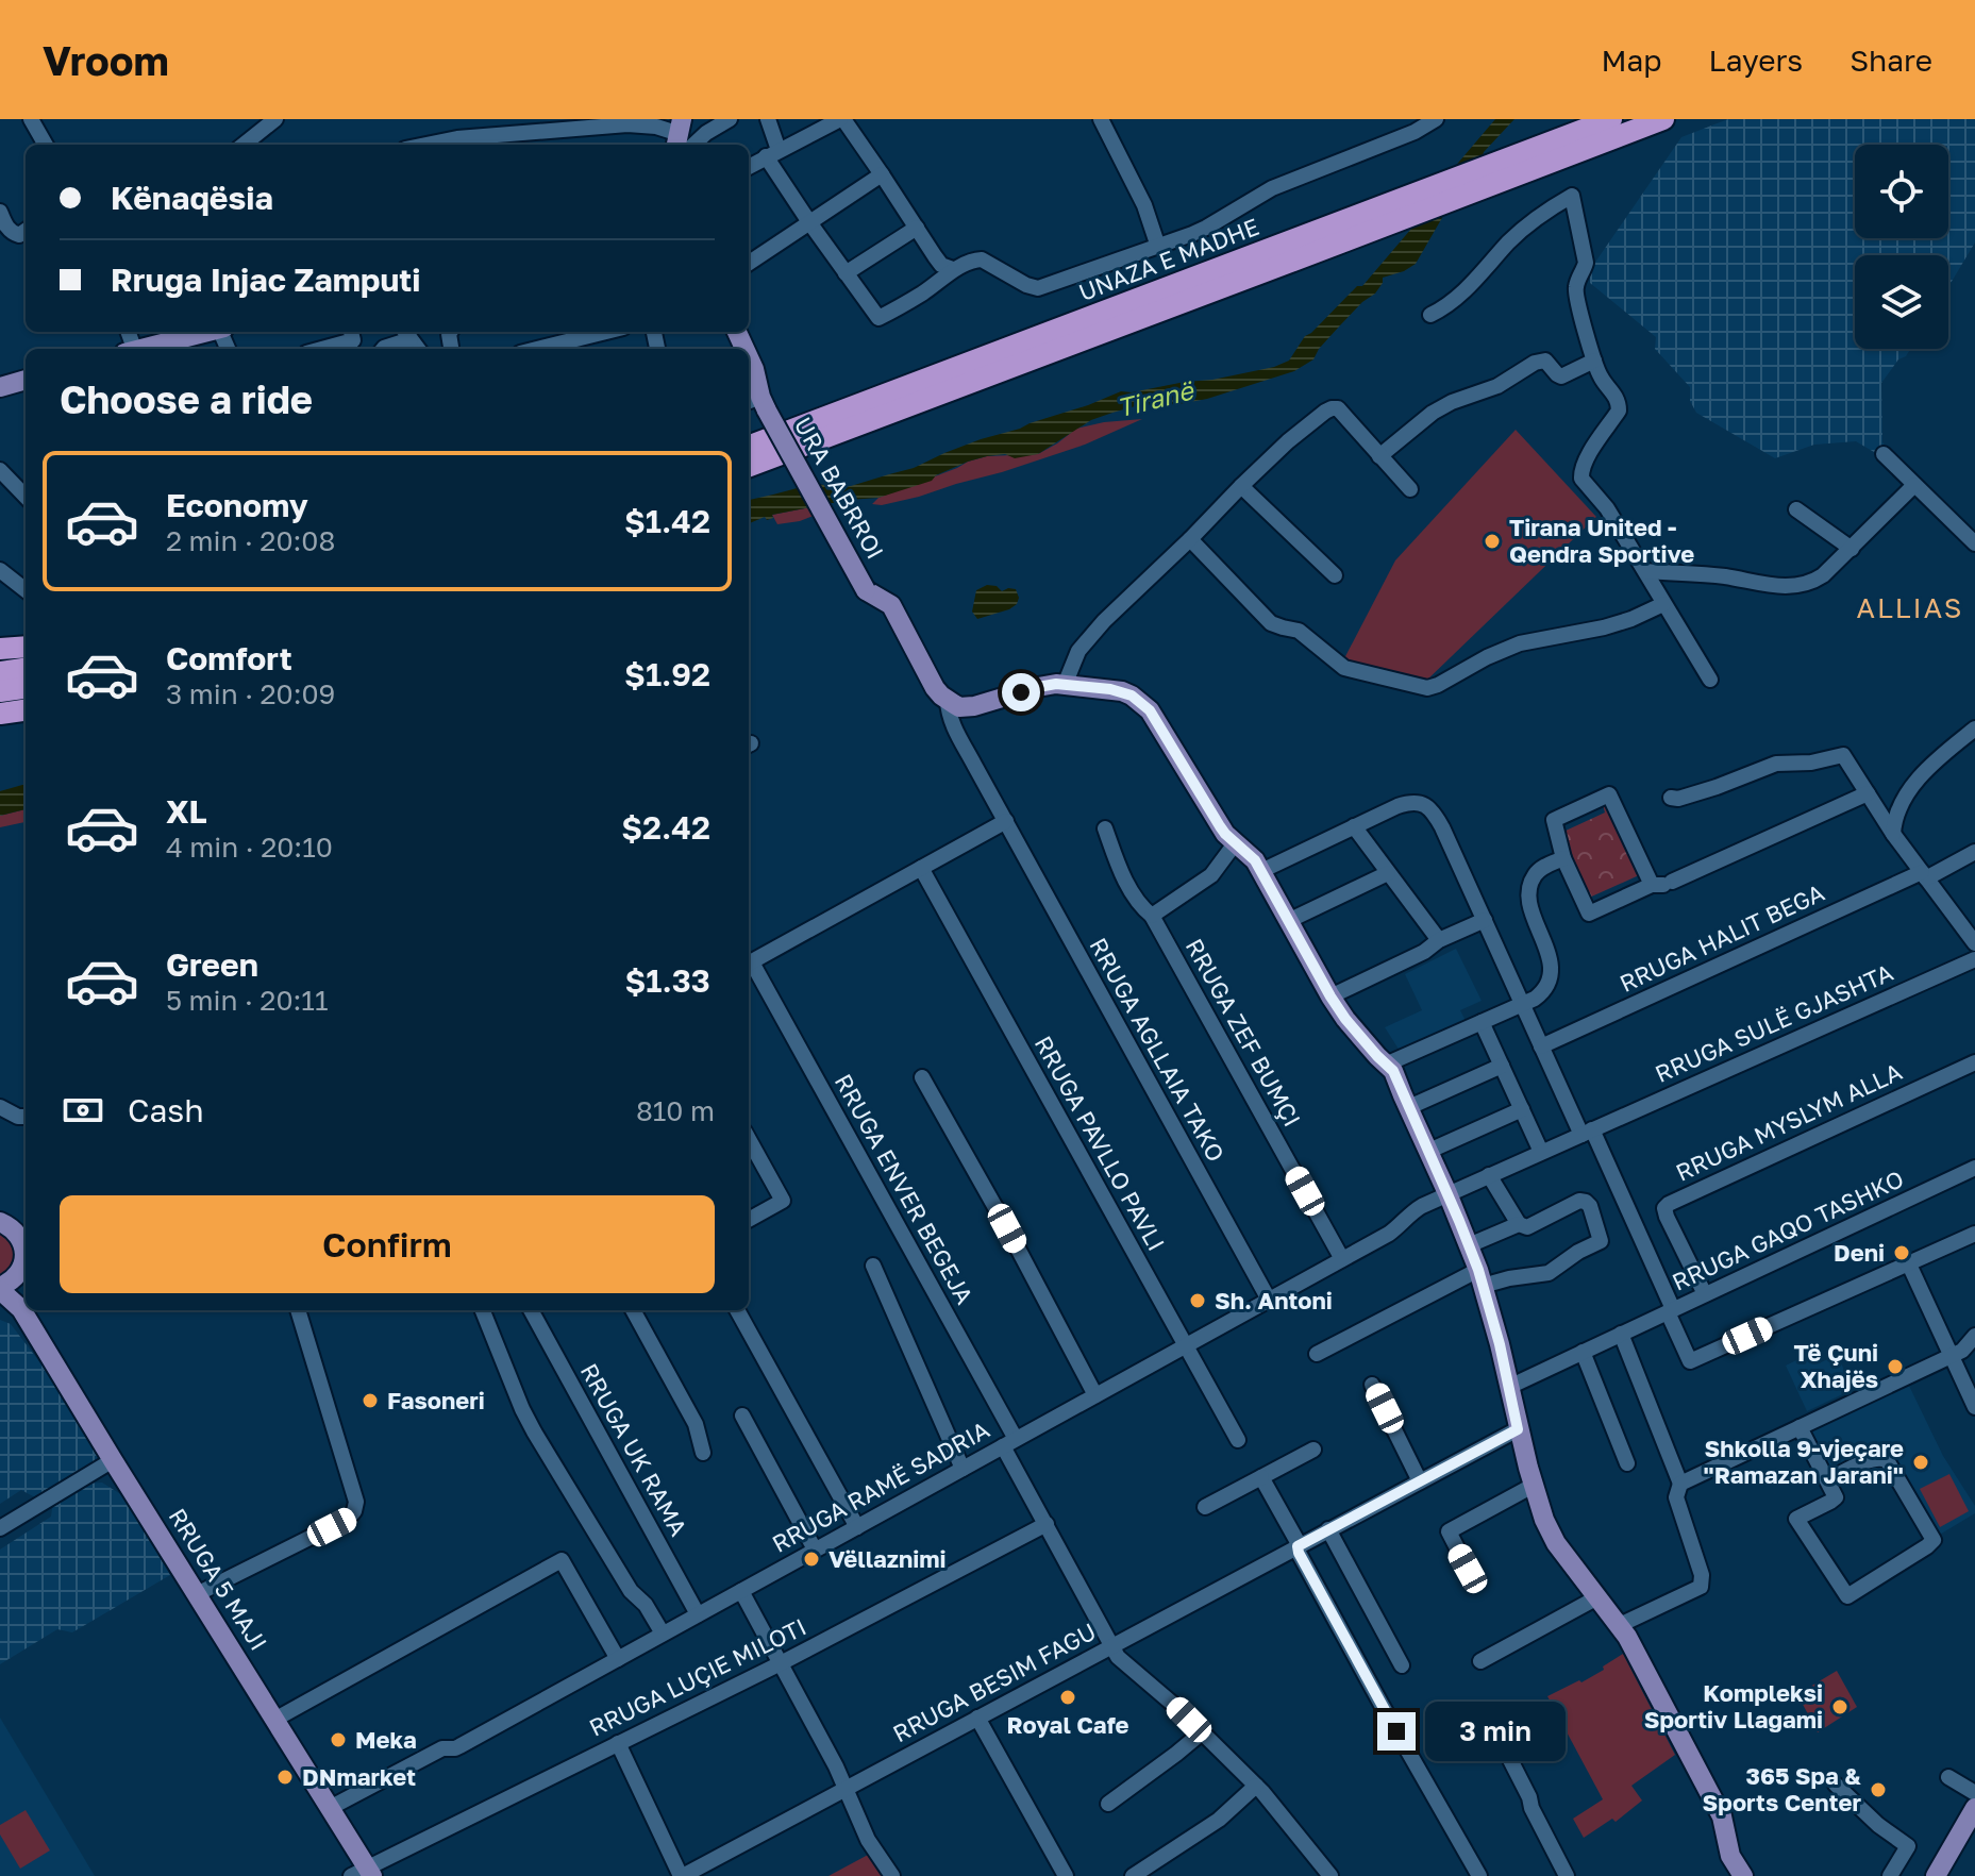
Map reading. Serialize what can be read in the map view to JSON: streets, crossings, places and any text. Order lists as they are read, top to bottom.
{
  "streets": {
    "highway": ["UNAZA E MADHE"],
    "main road": ["URA BABRROI", "RRUGA 5 MAJI"],
    "street": [
      "RRUGA HALIT BEGA",
      "RRUGA SULË GJASHTA",
      "RRUGA ZEF BUMÇI",
      "RRUGA AGLLAIA TAKO",
      "RRUGA MYSLYM ALLA",
      "RRUGA PAVLLO PAVLI",
      "RRUGA ENVER BEGEJA",
      "RRUGA GAQO TASHKO",
      "RRUGA UK RAMA",
      "RRUGA RAMË SADRIA",
      "RRUGA LUÇIE MILOTI",
      "RRUGA BESIM FAGU"
    ]
  },
  "crossings": [
    ["URA BABRROI", "RRUGA AGLLAIA TAKO"],
    ["RRUGA SULË GJASHTA", "RRUGA RAMË SADRIA"],
    ["RRUGA ZEF BUMÇI", "RRUGA RAMË SADRIA"],
    ["RRUGA AGLLAIA TAKO", "RRUGA RAMË SADRIA"],
    ["RRUGA MYSLYM ALLA", "RRUGA GAQO TASHKO"],
    ["RRUGA PAVLLO PAVLI", "RRUGA RAMË SADRIA"],
    ["RRUGA ENVER BEGEJA", "RRUGA RAMË SADRIA"],
    ["RRUGA ENVER BEGEJA", "RRUGA LUÇIE MILOTI"],
    ["RRUGA ENVER BEGEJA", "RRUGA BESIM FAGU"],
    ["RRUGA UK RAMA", "RRUGA RAMË SADRIA"],
    ["RRUGA RAMË SADRIA", "RRUGA 5 MAJI"],
    ["RRUGA 5 MAJI", "RRUGA LUÇIE MILOTI"]
  ],
  "districts": ["ALLIAS"],
  "water": ["Tiranë"],
  "places": [
    "Tirana United - Qendra Sportive",
    "Deni",
    "Sh. Antoni",
    "Të Çuni Xhajës",
    "Fasoneri",
    "Shkolla 9-vjeçare \"Ramazan Jarani\"",
    "Vëllaznimi",
    "Royal Cafe",
    "Kompleksi Sportiv Llagami",
    "Meka",
    "DNmarket",
    "365 Spa & Sports Center"
  ],
  "page": {
    "header": "Vroom",
    "nav": ["Map", "Layers", "Share"],
    "banner": ["Kënaqësia", "Rruga Injac Zamputi"],
    "heading": "Choose a ride",
    "list": [
      {
        "name": "Economy",
        "note": "2 min · 20:08",
        "value": "$1.42"
      },
      {
        "name": "Comfort",
        "note": "3 min · 20:09",
        "value": "$1.92"
      },
      {
        "name": "XL",
        "note": "4 min · 20:10",
        "value": "$2.42"
      },
      {
        "name": "Green",
        "note": "5 min · 20:11",
        "value": "$1.33"
      }
    ],
    "pay": ["Cash", "810 m"],
    "buttons": "Confirm",
    "bubble": "3 min"
  }
}
